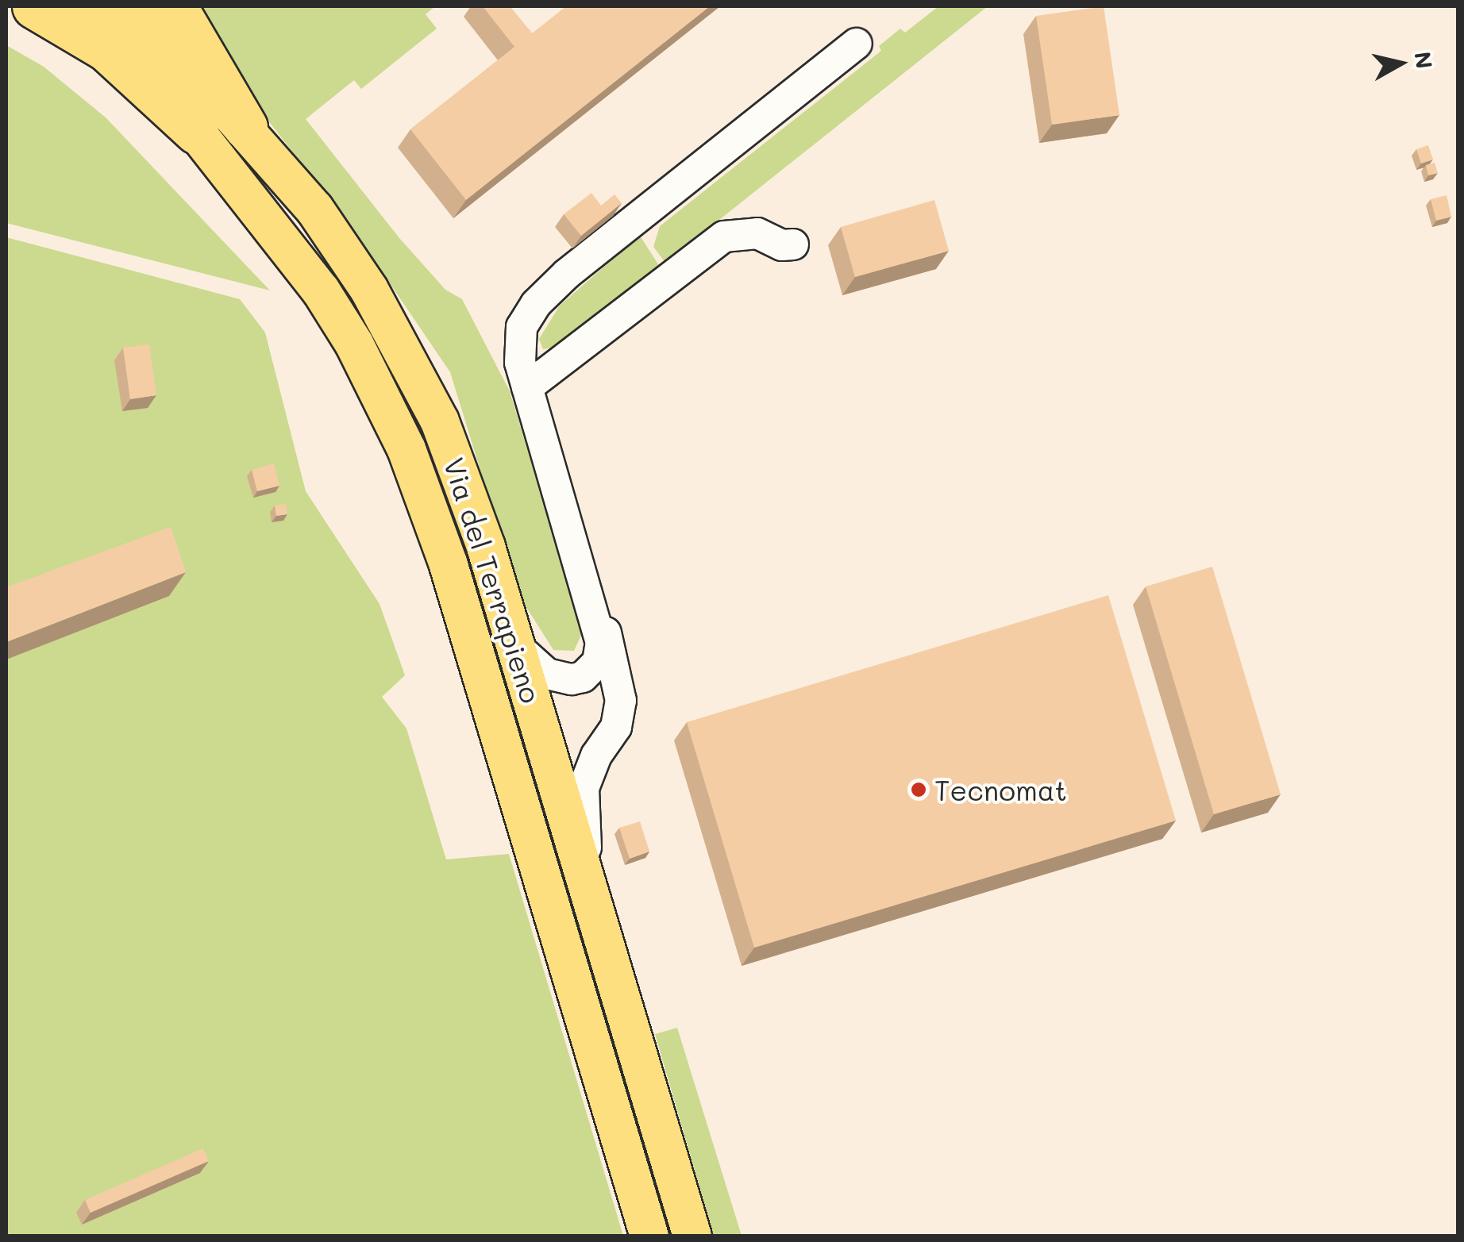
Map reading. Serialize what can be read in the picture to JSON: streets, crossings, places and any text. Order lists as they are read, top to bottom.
{
  "streets": {
    "main road": ["Via del Terrapieno"]
  },
  "places": ["Tecnomat"],
  "north": "right"
}
